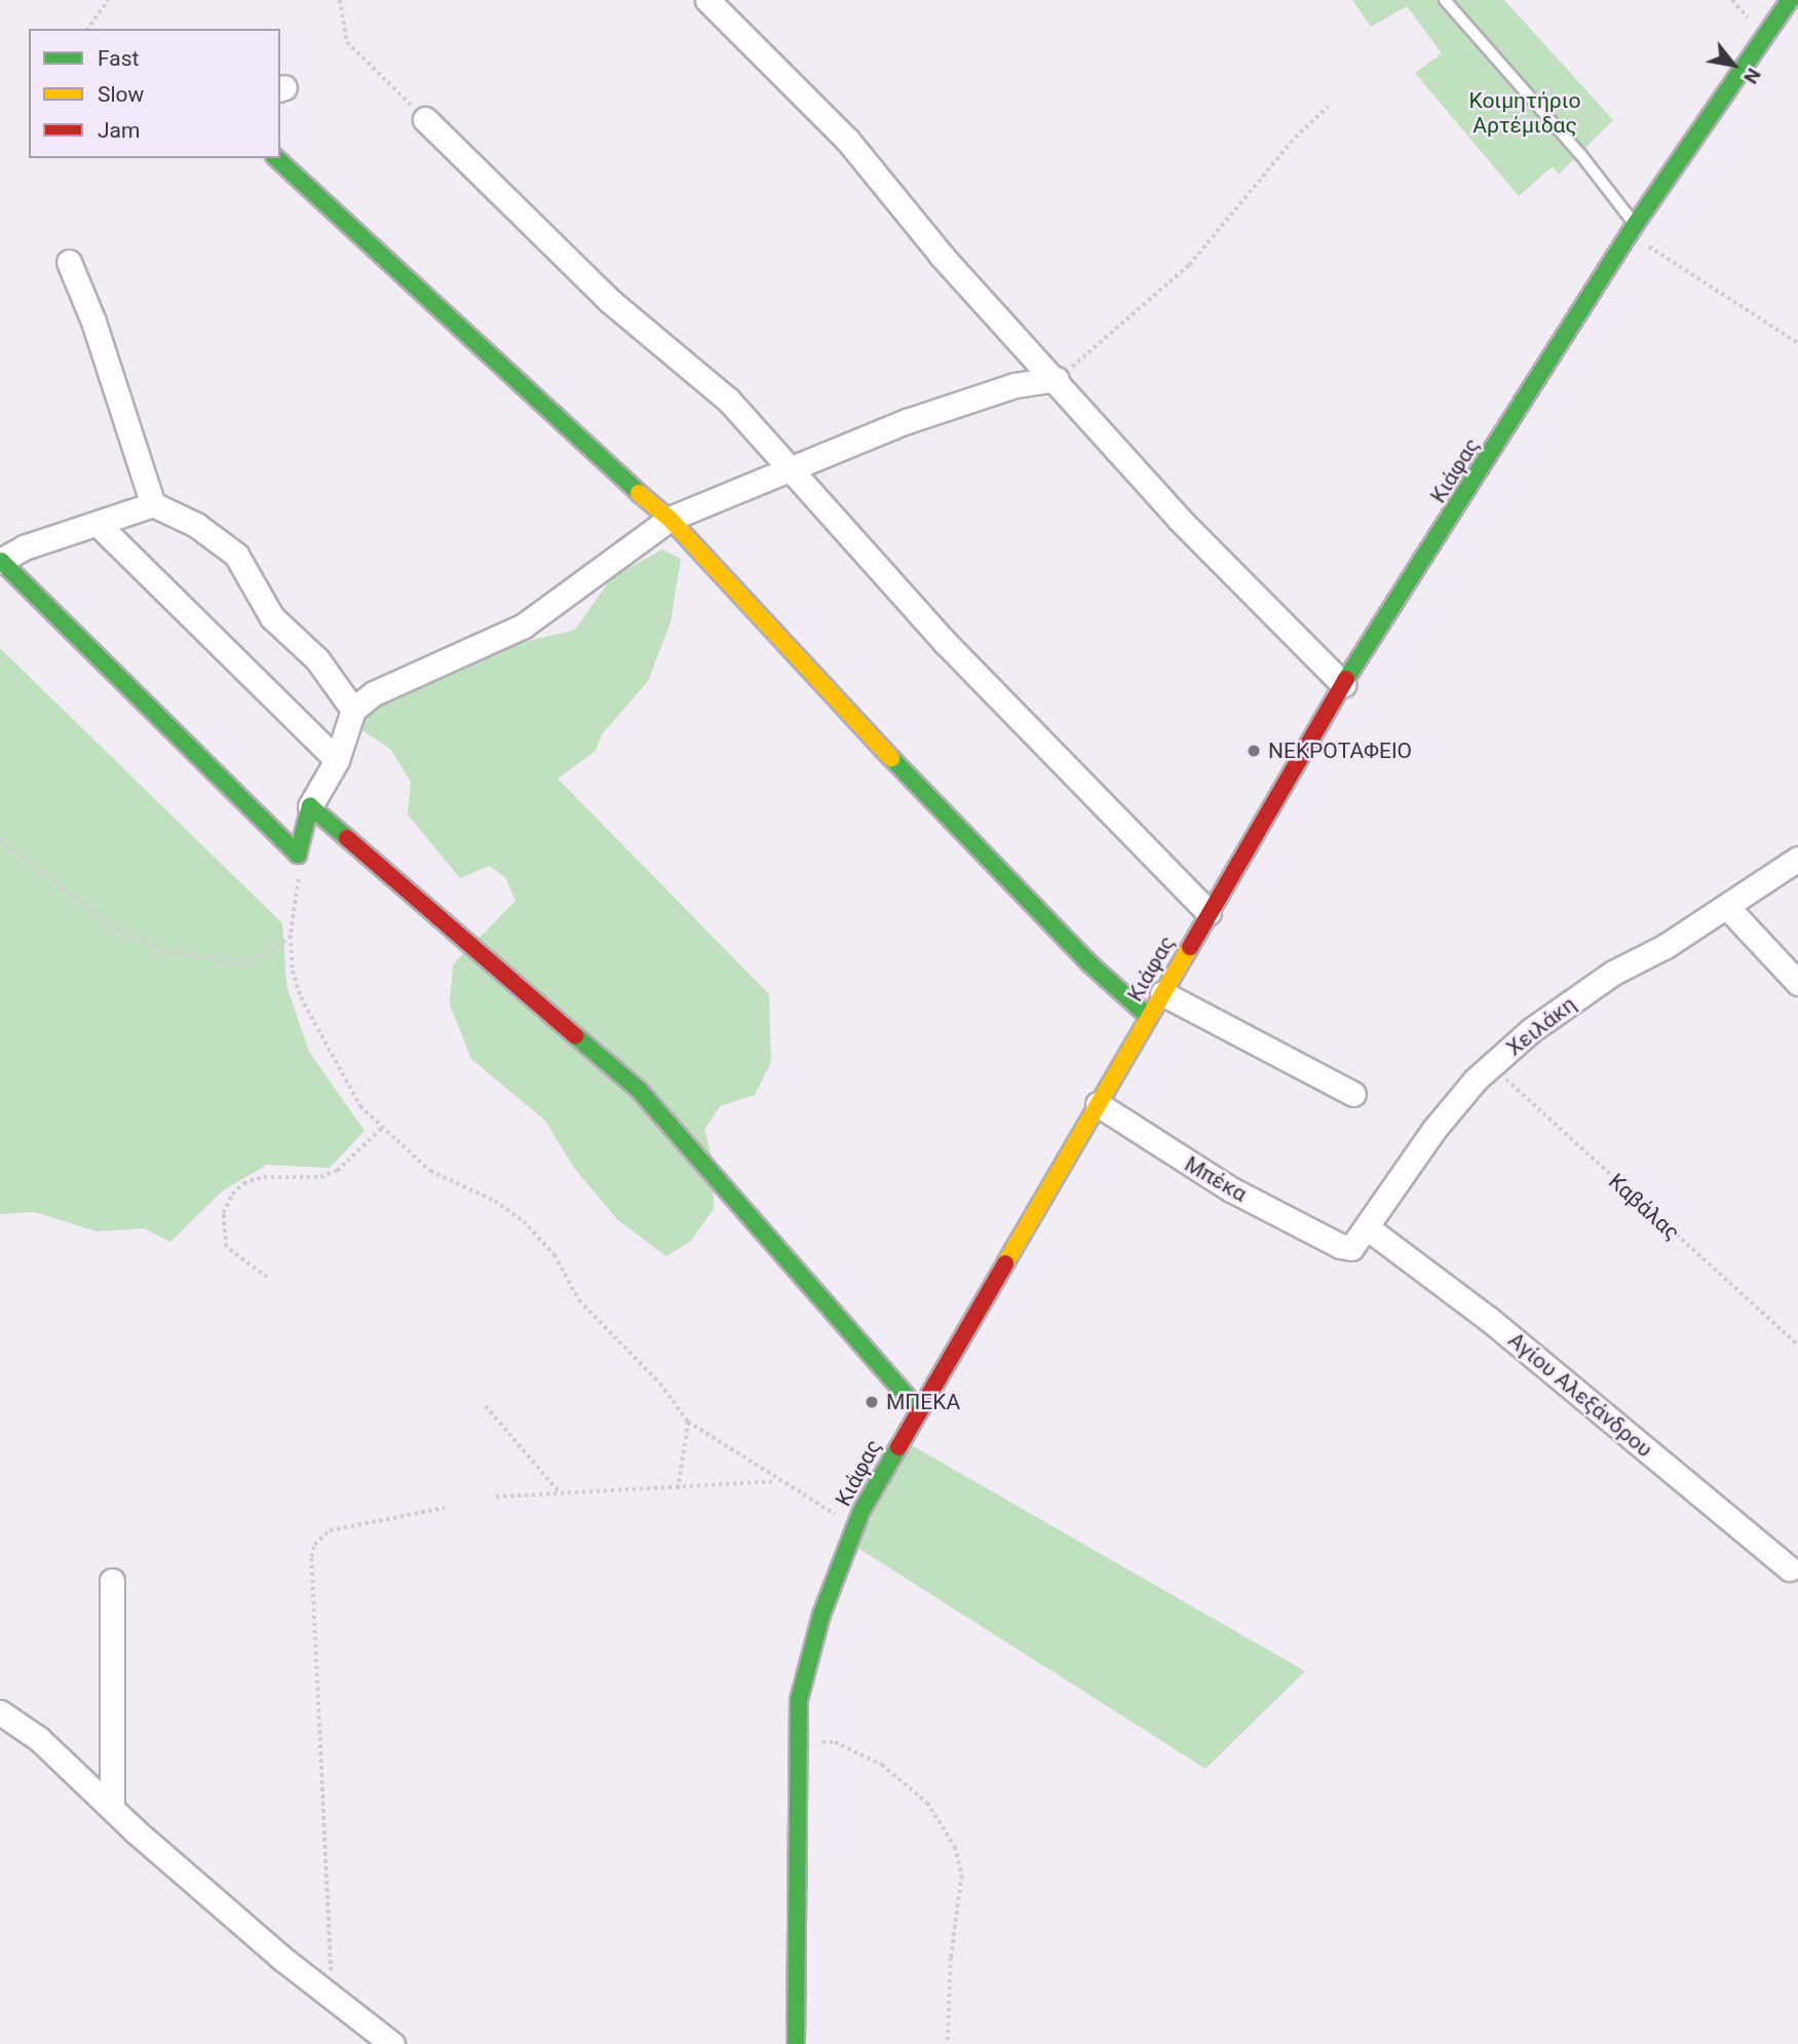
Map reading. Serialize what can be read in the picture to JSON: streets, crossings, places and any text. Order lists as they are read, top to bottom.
{
  "streets": {
    "street": [
      "Κιάφας",
      "Χειλάκη",
      "Μπέκα",
      "Αγίου Αλεξάνδρου"
    ],
    "path": ["Καβάλας"]
  },
  "crossings": [
    ["Κιάφας", "Μπέκα"],
    ["Χειλάκη", "Μπέκα"],
    ["Χειλάκη", "Καβάλας"],
    ["Χειλάκη", "Αγίου Αλεξάνδρου"]
  ],
  "parks": ["Κοιμητήριο Αρτέμιδας"],
  "places": ["ΝΕΚΡΟΤΑΦΕΙΟ", "ΜΠΕΚΑ"],
  "legend": ["Fast", "Slow", "Jam"],
  "north": "bottom right"
}
